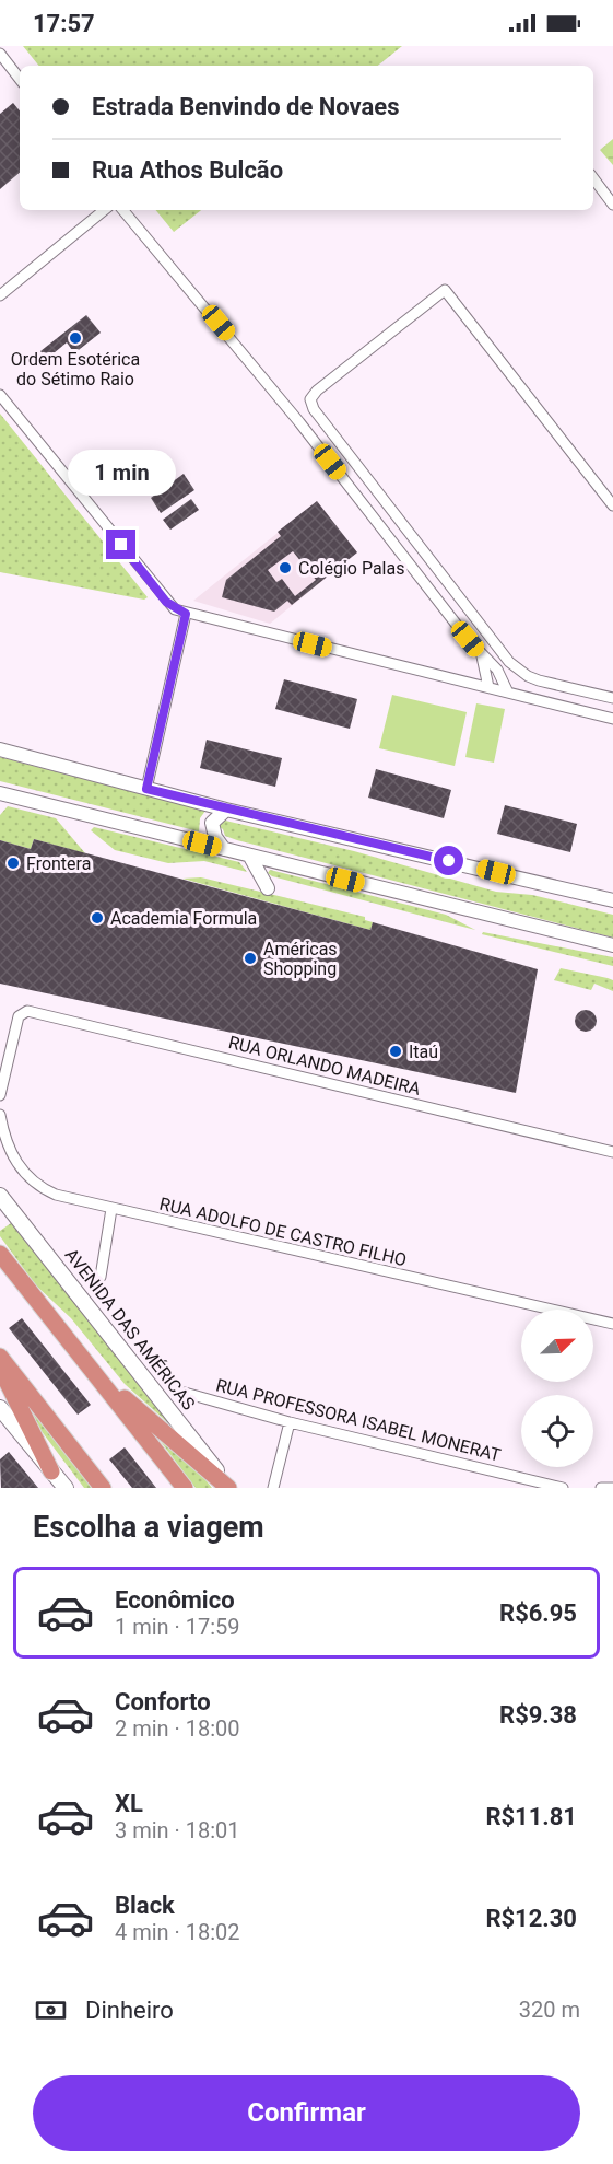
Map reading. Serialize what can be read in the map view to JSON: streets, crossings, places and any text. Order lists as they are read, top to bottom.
{
  "streets": {
    "main road": ["AVENIDA DAS AMÉRICAS"],
    "street": ["RUA ORLANDO MADEIRA", "RUA ADOLFO DE CASTRO FILHO", "RUA PROFESSORA ISABEL MONERAT"]
  },
  "places": [
    "Ordem Esotérica do Sétimo Raio",
    "Colégio Palas",
    "Frontera",
    "Academia Formula",
    "Américas Shopping",
    "Itaú"
  ],
  "north": "top right",
  "page": {
    "status": "17:57",
    "banner": ["Estrada Benvindo de Novaes", "Rua Athos Bulcão"],
    "bubble": "1 min",
    "heading": "Escolha a viagem",
    "list": [
      {
        "name": "Econômico",
        "note": "1 min · 17:59",
        "value": "R$6.95"
      },
      {
        "name": "Conforto",
        "note": "2 min · 18:00",
        "value": "R$9.38"
      },
      {
        "name": "XL",
        "note": "3 min · 18:01",
        "value": "R$11.81"
      },
      {
        "name": "Black",
        "note": "4 min · 18:02",
        "value": "R$12.30"
      }
    ],
    "pay": ["Dinheiro", "320 m"],
    "buttons": "Confirmar"
  }
}
